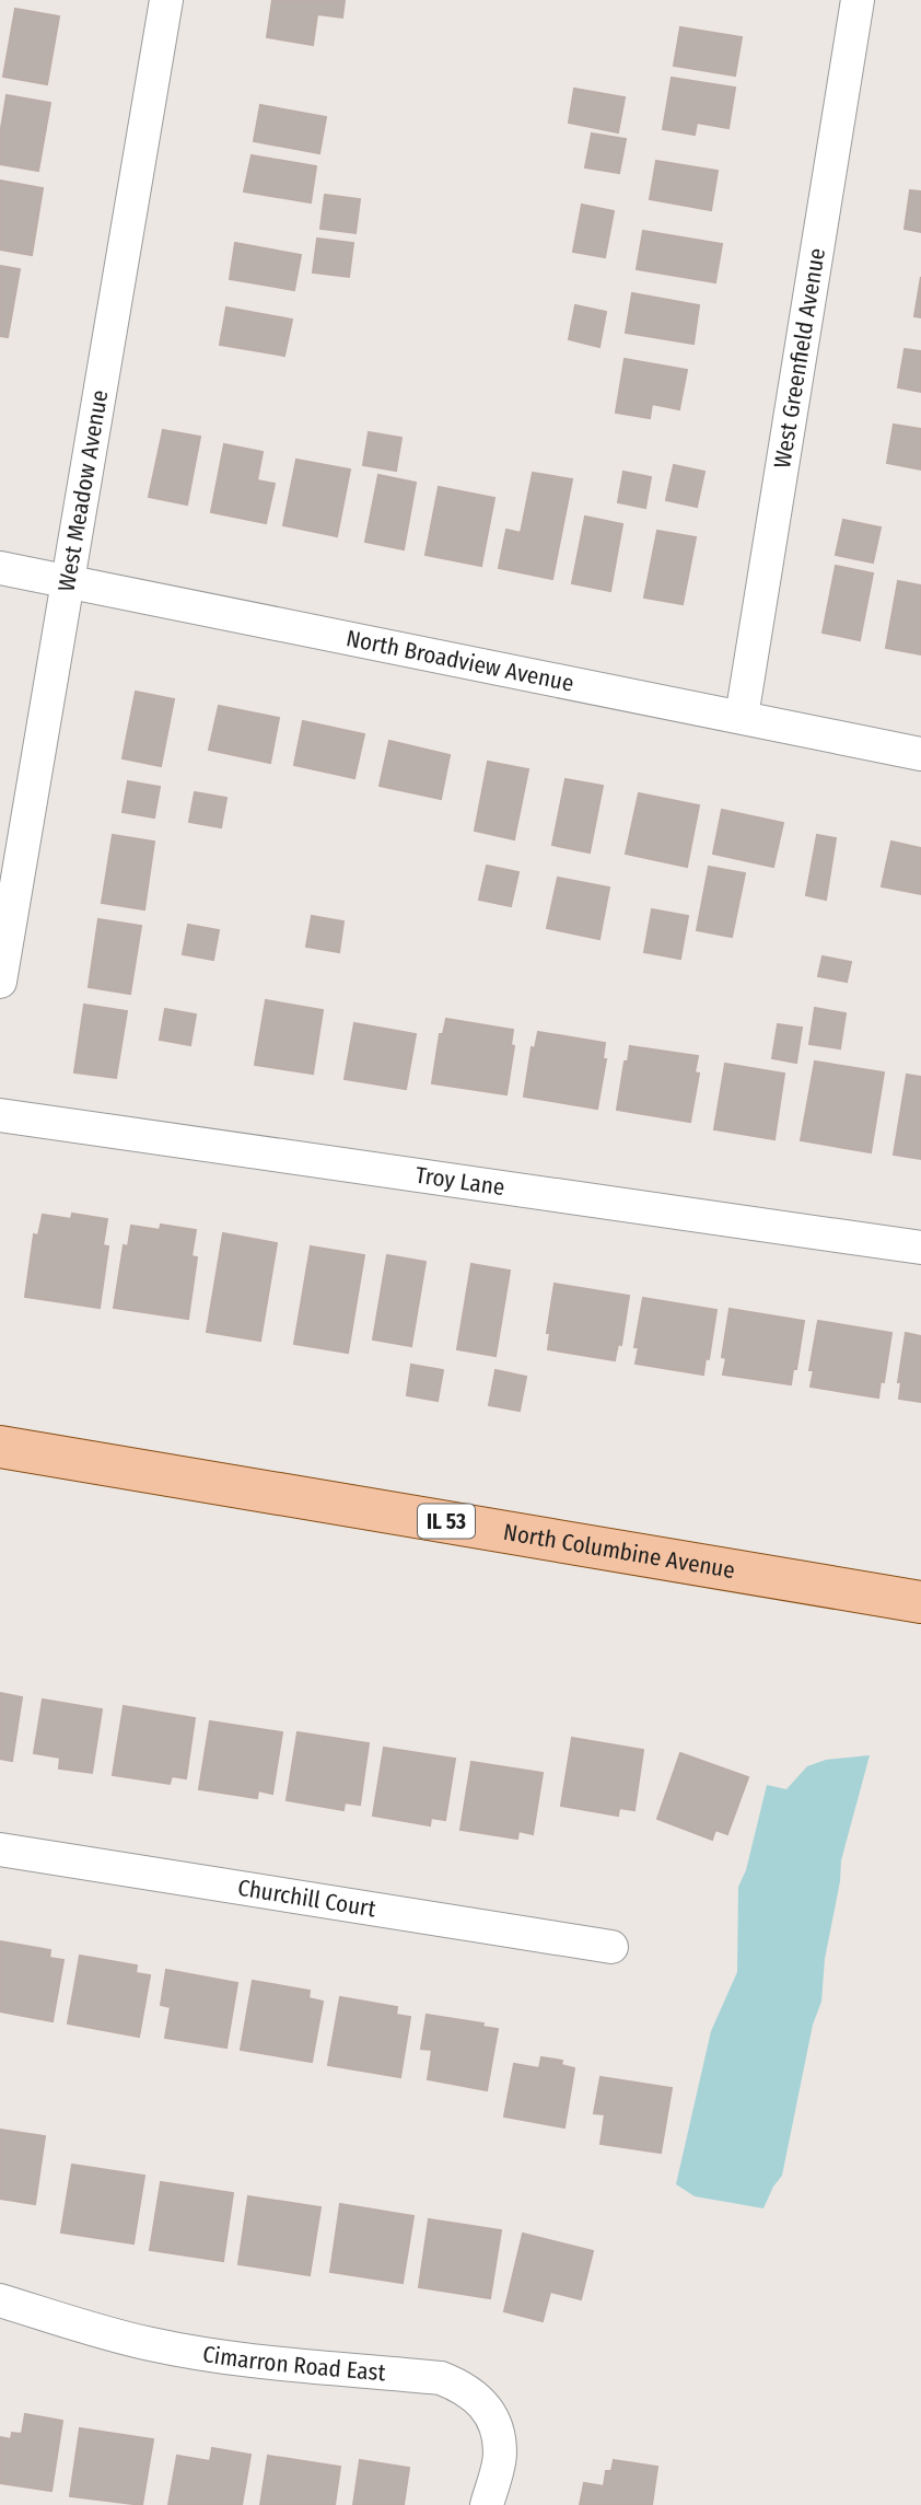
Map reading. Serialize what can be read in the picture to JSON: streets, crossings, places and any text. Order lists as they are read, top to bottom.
{
  "streets": {
    "main road": ["IL 53", "North Columbine Avenue"],
    "street": [
      "West Greenfield Avenue",
      "West Meadow Avenue",
      "North Broadview Avenue",
      "Troy Lane",
      "Churchill Court",
      "Cimarron Road East"
    ]
  },
  "crossings": [
    ["West Greenfield Avenue", "North Broadview Avenue"],
    ["West Meadow Avenue", "North Broadview Avenue"]
  ]
}
